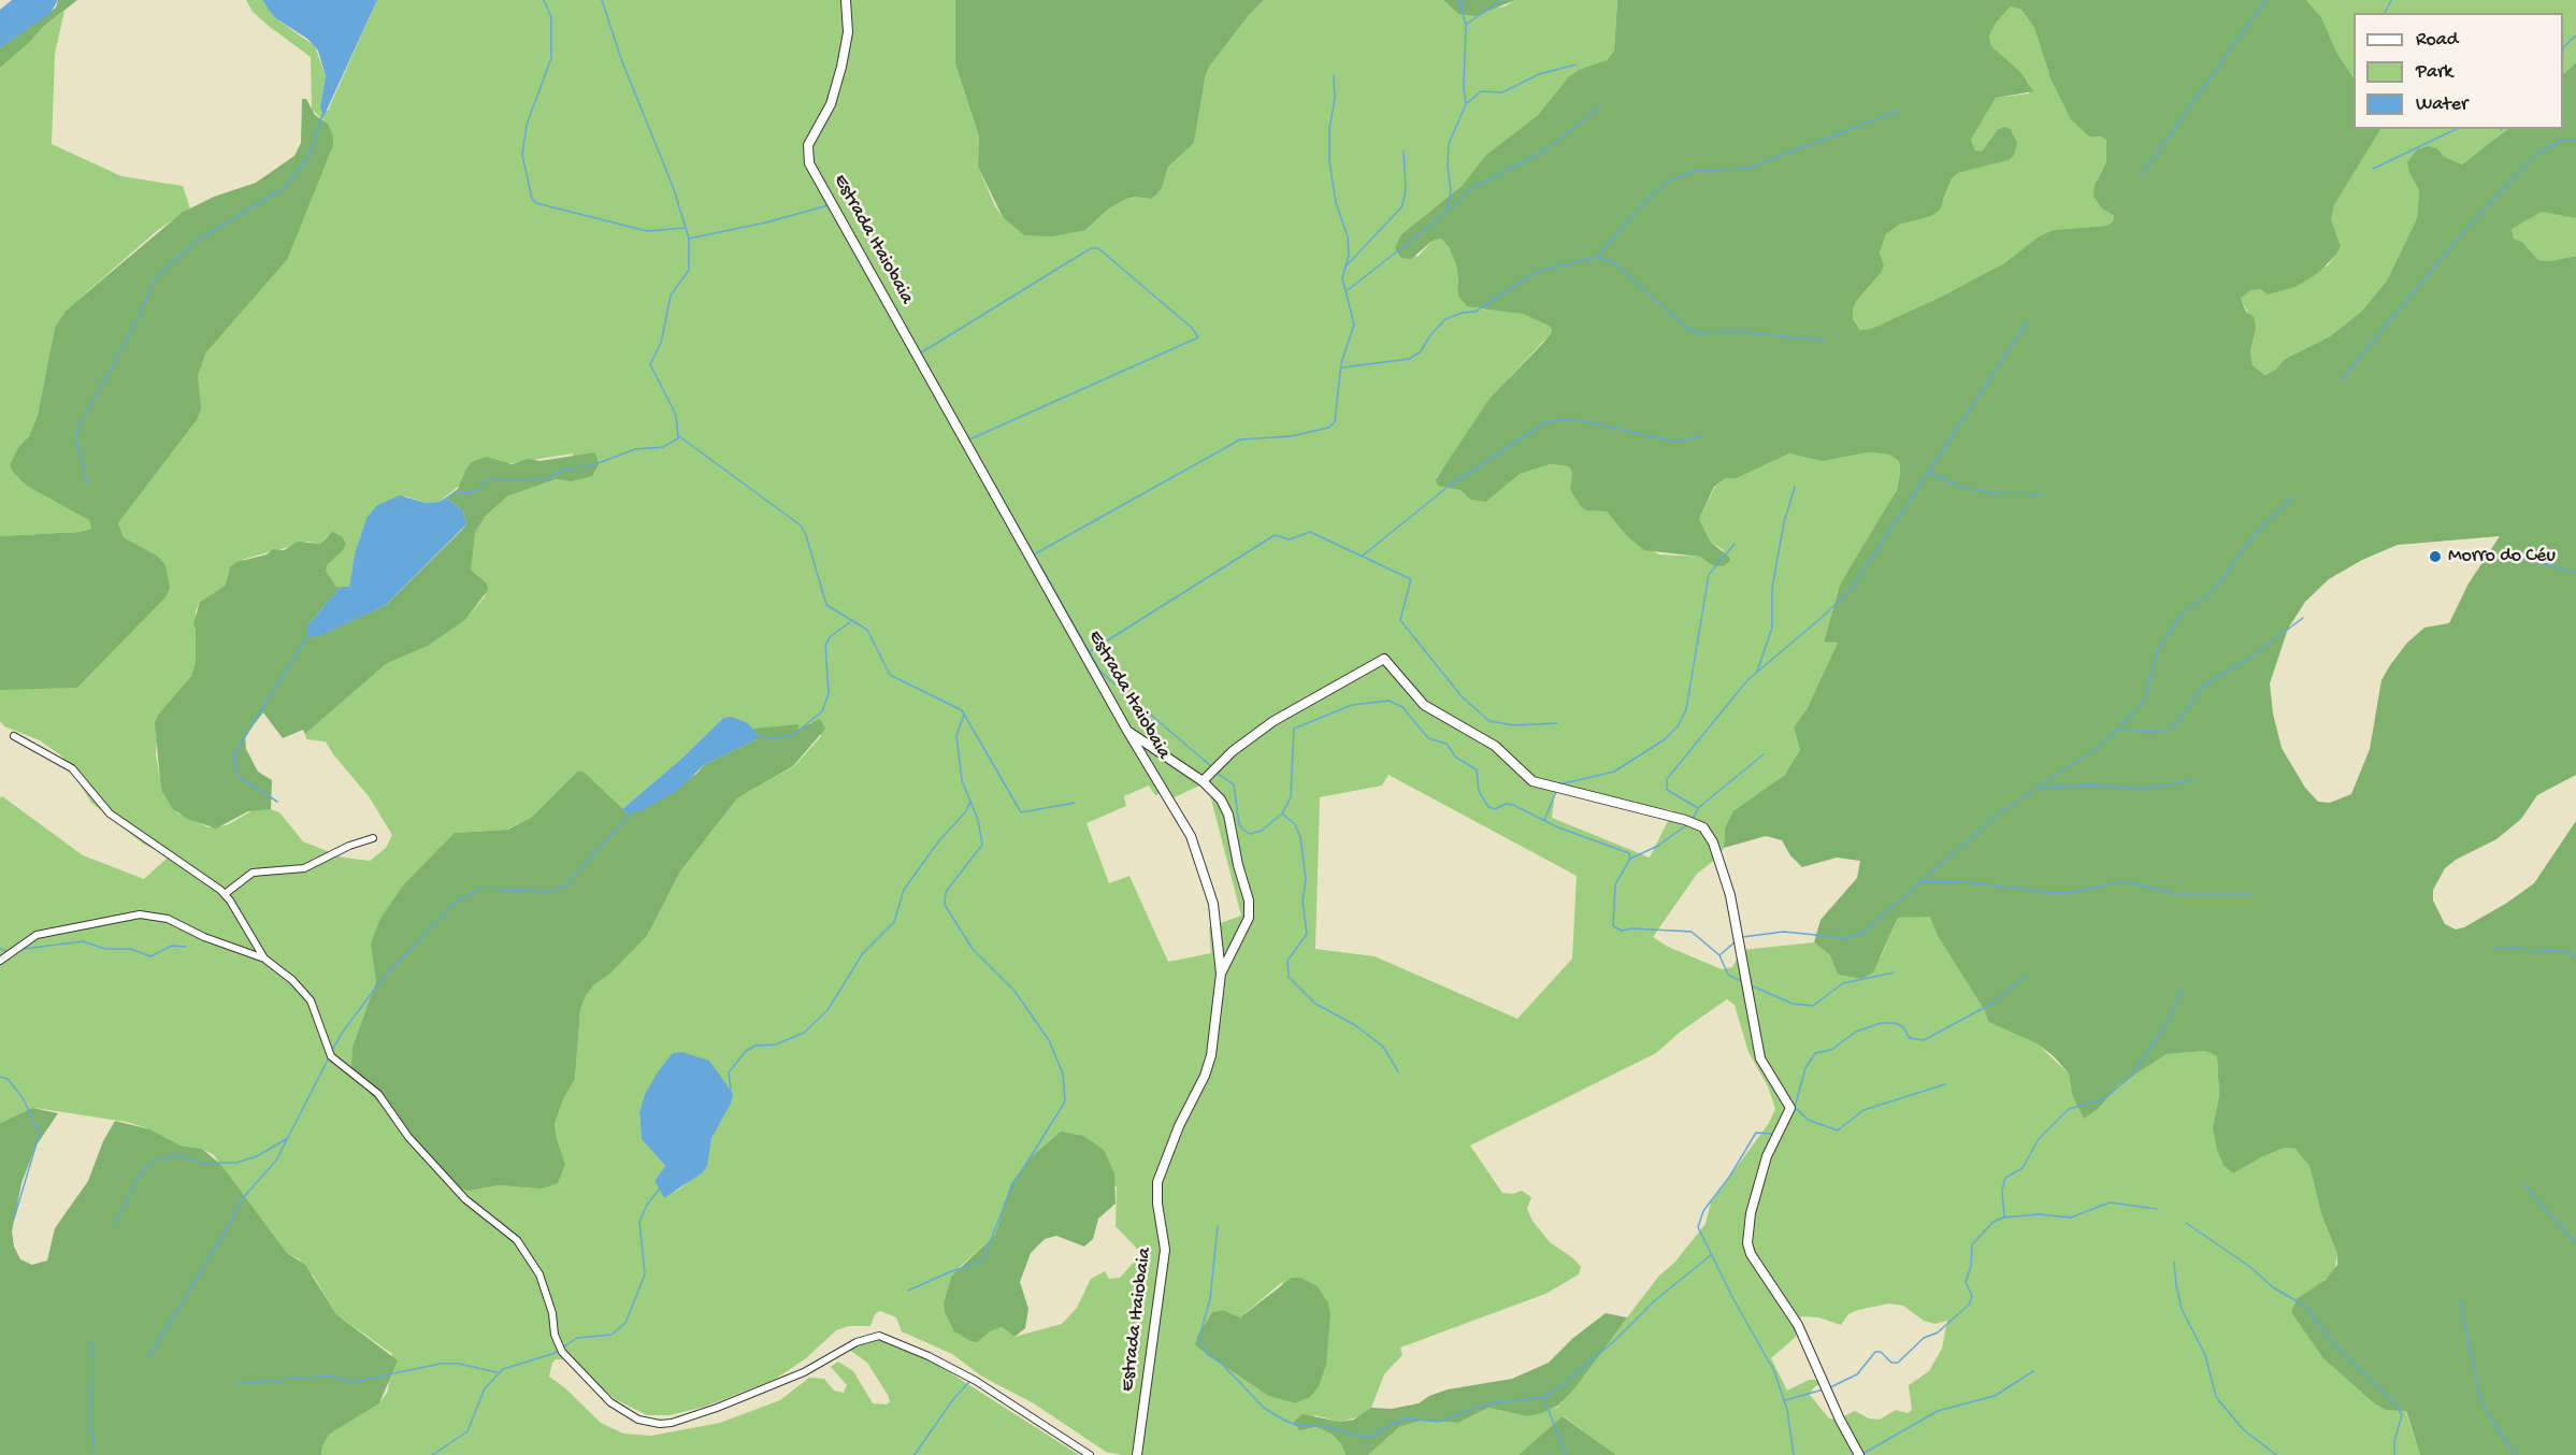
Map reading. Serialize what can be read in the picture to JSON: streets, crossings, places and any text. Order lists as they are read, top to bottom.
{
  "streets": {
    "street": ["Estrada Itaiobaia"]
  },
  "places": ["Morro do Céu"],
  "legend": ["Road", "Park", "Water"]
}
